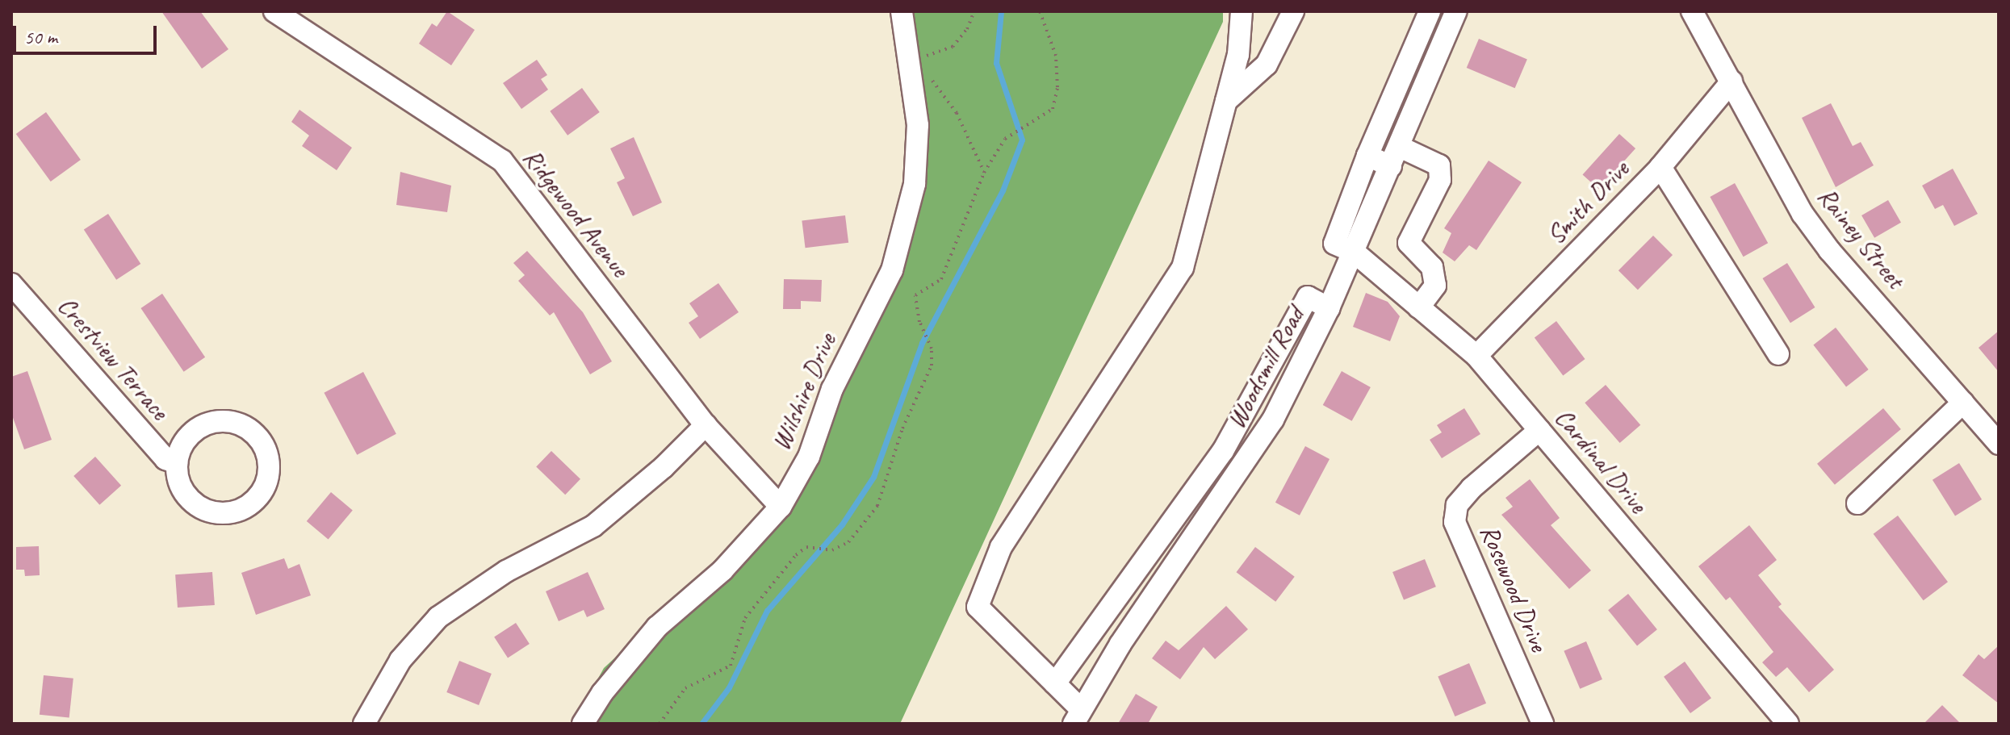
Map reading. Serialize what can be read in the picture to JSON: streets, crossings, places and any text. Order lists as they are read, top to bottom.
{
  "streets": {
    "street": [
      "Smith Drive",
      "Ridgewood Avenue",
      "Rainey Street",
      "Crestview Terrace",
      "Woodsmill Road",
      "Wilshire Drive",
      "Cardinal Drive",
      "Rosewood Drive"
    ]
  },
  "crossings": [
    ["Smith Drive", "Rainey Street"],
    ["Smith Drive", "Cardinal Drive"],
    ["Ridgewood Avenue", "Wilshire Drive"],
    ["Woodsmill Road", "Cardinal Drive"],
    ["Cardinal Drive", "Rosewood Drive"]
  ],
  "scale_bar": "50 m"
}
